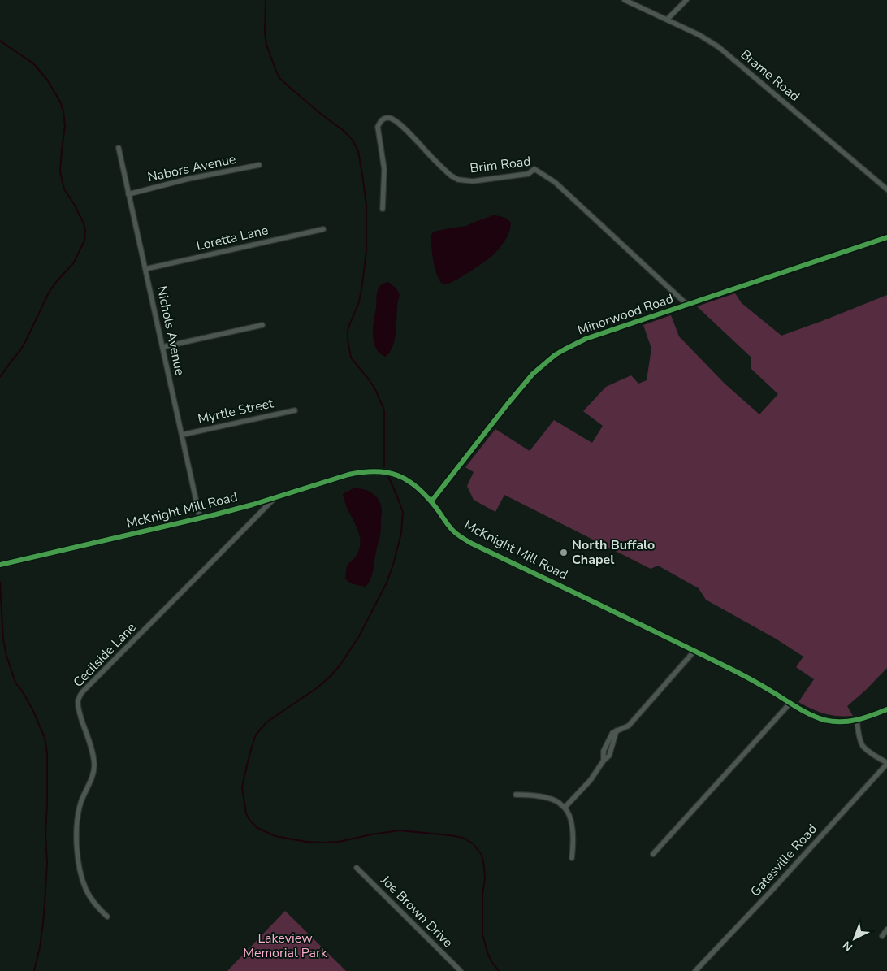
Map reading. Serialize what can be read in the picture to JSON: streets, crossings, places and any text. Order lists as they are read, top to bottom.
{
  "streets": {
    "street": [
      "Brame Road",
      "Brim Road",
      "Nabors Avenue",
      "Loretta Lane",
      "Minorwood Road",
      "Nichols Avenue",
      "Myrtle Street",
      "McKnight Mill Road",
      "Cecilside Lane",
      "Gatesville Road",
      "Joe Brown Drive"
    ]
  },
  "crossings": [
    ["Brim Road", "Minorwood Road"],
    ["Nabors Avenue", "Nichols Avenue"],
    ["Loretta Lane", "Nichols Avenue"],
    ["Minorwood Road", "McKnight Mill Road"],
    ["Nichols Avenue", "Myrtle Street"],
    ["Nichols Avenue", "McKnight Mill Road"],
    ["McKnight Mill Road", "Cecilside Lane"]
  ],
  "parks": ["Lakeview Memorial Park"],
  "places": ["North Buffalo Chapel"],
  "north": "bottom left"
}
